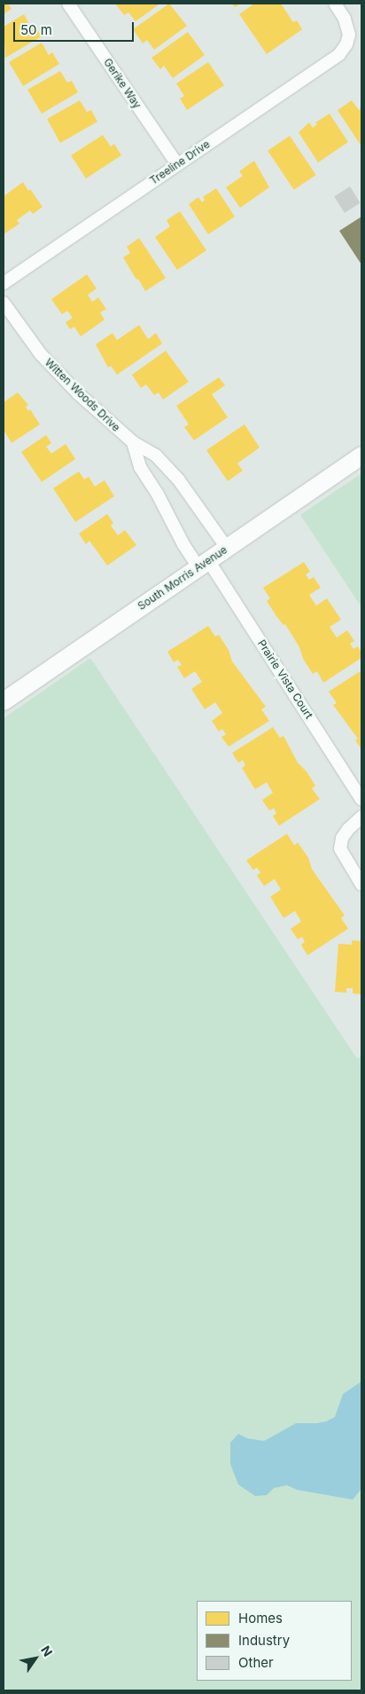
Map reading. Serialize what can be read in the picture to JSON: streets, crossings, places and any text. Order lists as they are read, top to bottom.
{
  "streets": {
    "street": [
      "Gerike Way",
      "Treeline Drive",
      "Witten Woods Drive",
      "South Morris Avenue",
      "Prairie Vista Court"
    ]
  },
  "crossings": [
    ["Gerike Way", "Treeline Drive"],
    ["Witten Woods Drive", "South Morris Avenue"],
    ["South Morris Avenue", "Prairie Vista Court"]
  ],
  "legend": ["Homes", "Industry", "Other"],
  "scale_bar": "50 m",
  "north": "top right"
}
